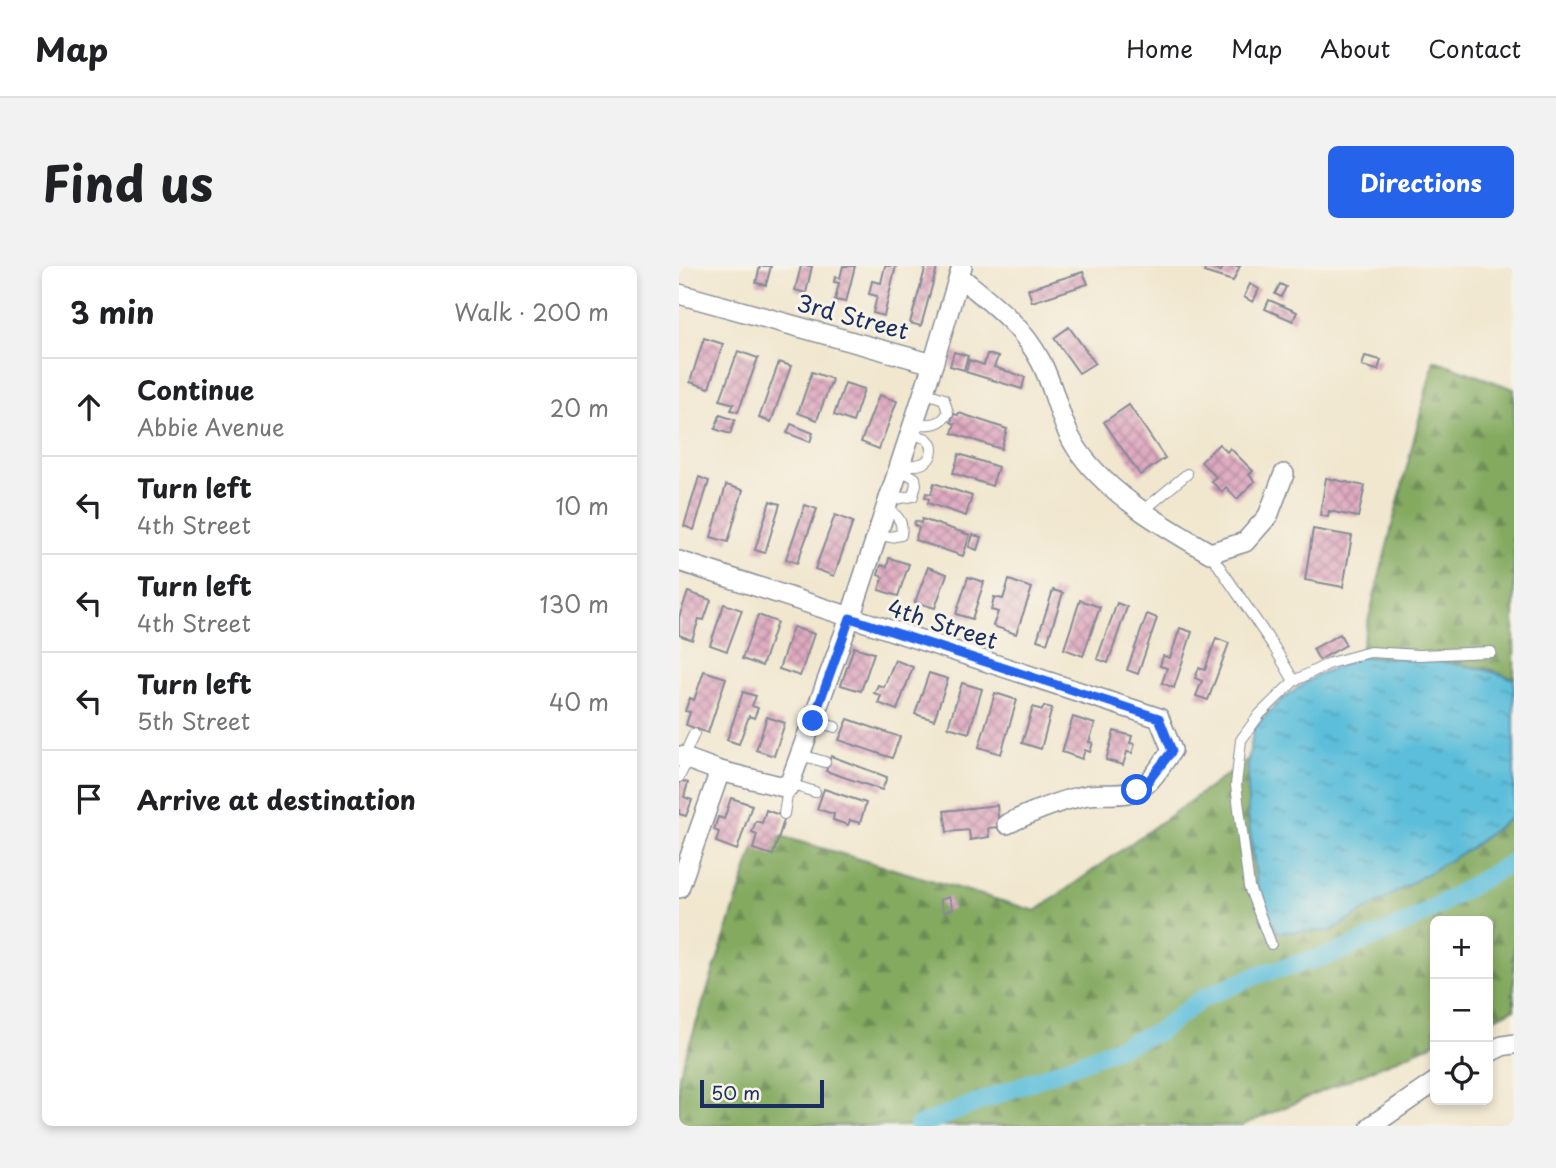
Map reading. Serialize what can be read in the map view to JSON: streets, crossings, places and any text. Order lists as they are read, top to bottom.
{
  "streets": {
    "street": ["3rd Street", "4th Street"]
  },
  "scale_bar": "50 m",
  "page": {
    "header": "Map",
    "nav": [
      "Home",
      "Map",
      "About",
      "Contact"
    ],
    "title": "Find us",
    "buttons": "Directions",
    "heading": ["3 min", "Walk · 200 m"],
    "list": [
      ["Continue", "Abbie Avenue", "20 m"],
      ["Turn left", "4th Street", "10 m"],
      ["Turn left", "4th Street", "130 m"],
      ["Turn left", "5th Street", "40 m"],
      "Arrive at destination"
    ],
    "map_buttons": ["+", "−"],
    "scale": "50 m"
  }
}
